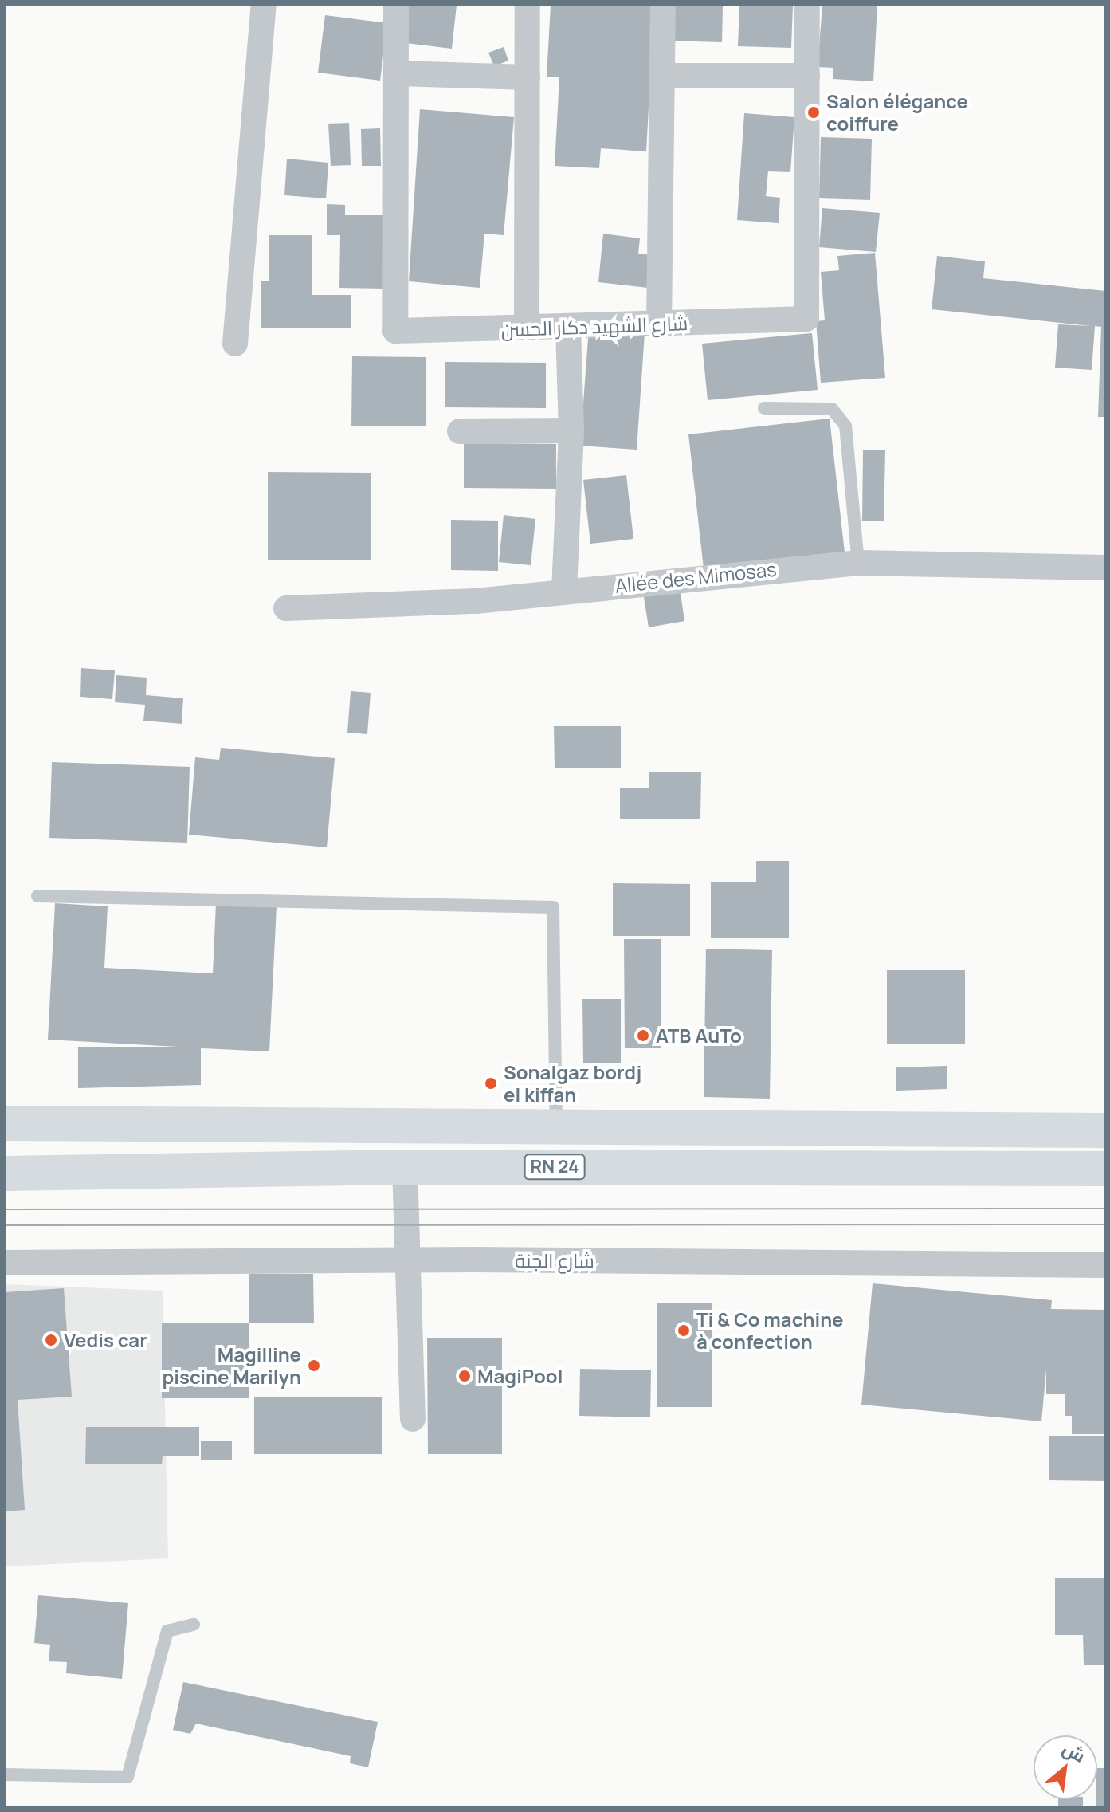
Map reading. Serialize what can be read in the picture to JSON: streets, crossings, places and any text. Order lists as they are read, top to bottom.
{
  "streets": {
    "main road": ["RN 24"],
    "street": ["شارع الشهيد دكار الحسن", "Allée des Mimosas", "شارع الجنة"]
  },
  "places": [
    "Salon élégance coiffure",
    "ATB AuTo",
    "Sonalgaz bordj el kiffan",
    "Ti & Co machine à confection",
    "Vedis car",
    "Magilline piscine Marilyn",
    "MagiPool"
  ],
  "north": "top right"
}
